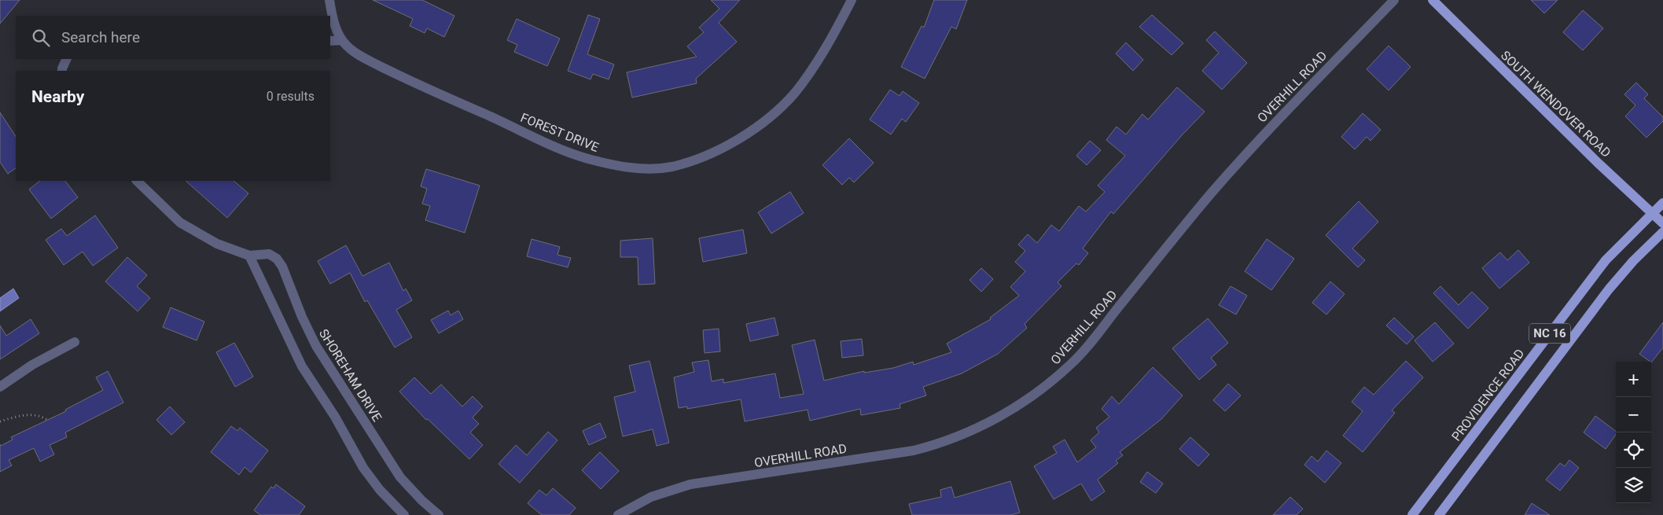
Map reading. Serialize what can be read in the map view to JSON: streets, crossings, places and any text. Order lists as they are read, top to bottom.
{
  "streets": {
    "main road": ["SOUTH WENDOVER ROAD", "NC 16", "PROVIDENCE ROAD"],
    "street": ["OVERHILL ROAD", "FOREST DRIVE", "SHOREHAM DRIVE"]
  },
  "crossings": [
    ["SOUTH WENDOVER ROAD", "PROVIDENCE ROAD"]
  ],
  "page": {
    "search": "Search here",
    "heading": ["Nearby", "0 results"],
    "map_buttons": ["+", "−"]
  }
}
